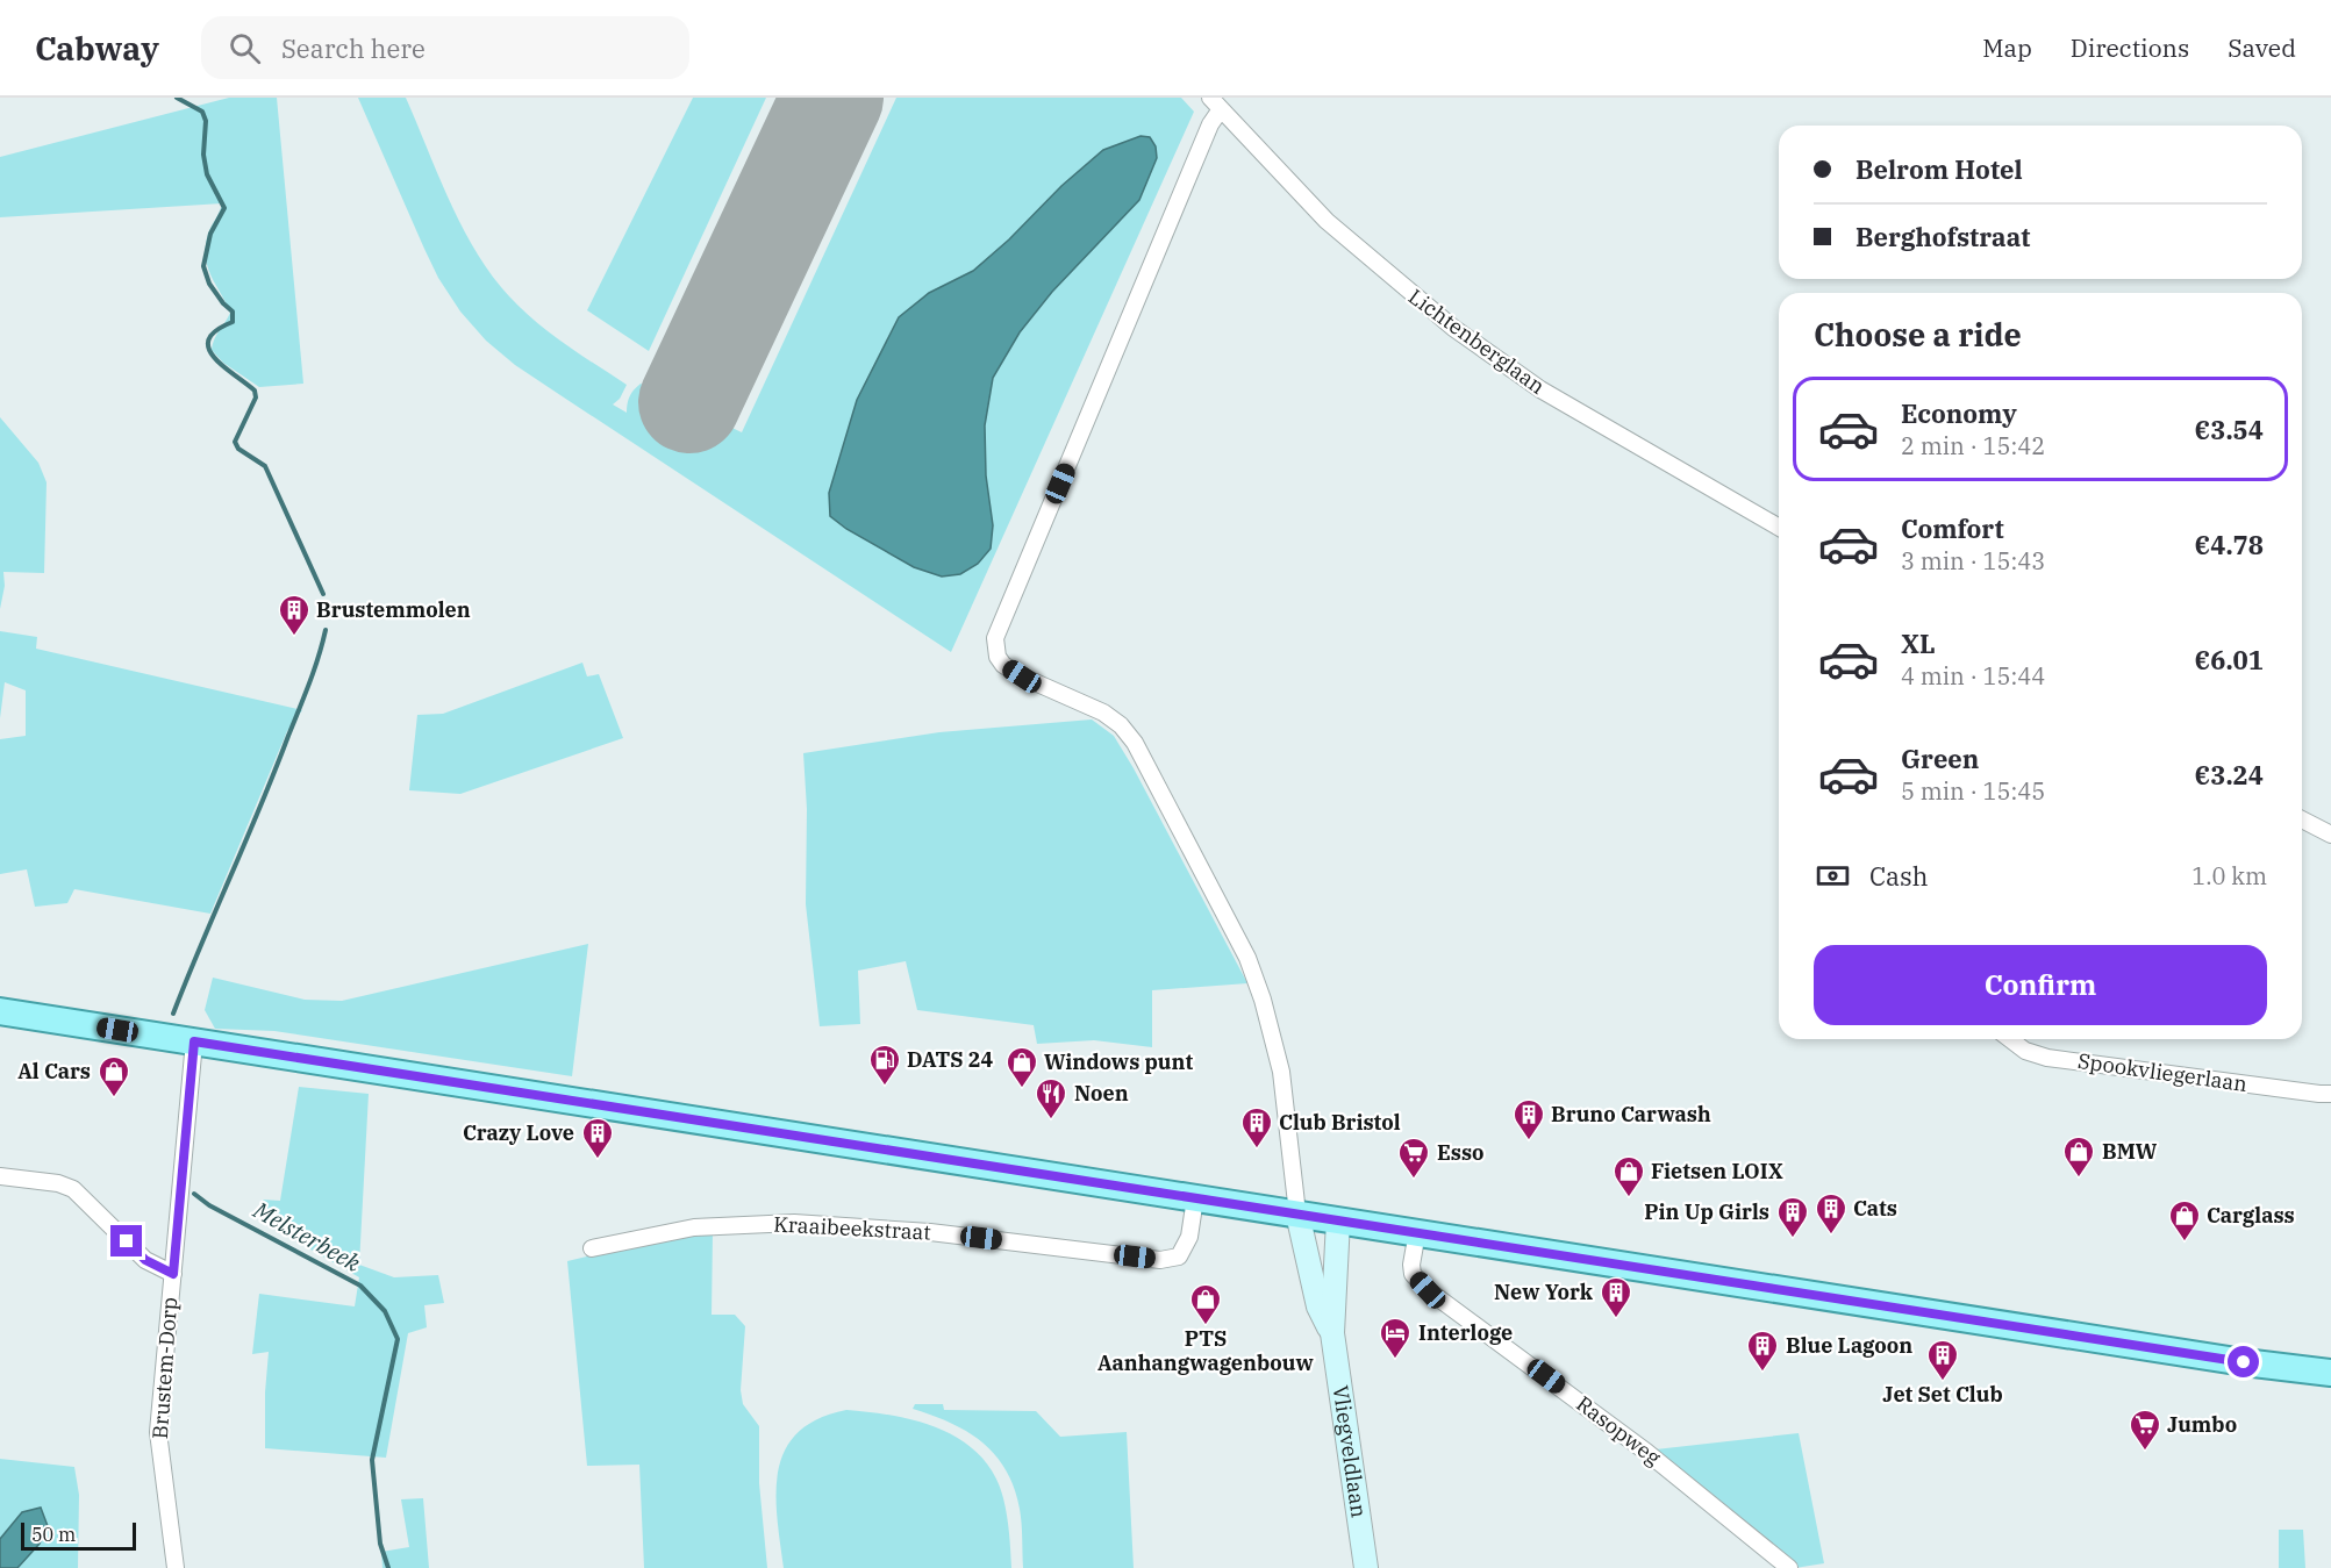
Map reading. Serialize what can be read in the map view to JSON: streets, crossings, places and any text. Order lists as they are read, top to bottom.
{
  "streets": {
    "main road": ["Vliegveldlaan"],
    "street": [
      "Lichtenberglaan",
      "Spookvliegerlaan",
      "Kraaibeekstraat",
      "Brustem-Dorp",
      "Rasopweg"
    ]
  },
  "water": ["Melsterbeek"],
  "places": {
    "building": [
      "Brustemmolen",
      "Bruno Carwash",
      "Club Bristol",
      "Crazy Love",
      "Cats",
      "Pin Up Girls",
      "New York",
      "Blue Lagoon",
      "Jet Set Club"
    ],
    "fuel station": ["DATS 24"],
    "shop": [
      "Windows punt",
      "Al Cars",
      "BMW",
      "Fietsen LOIX",
      "Carglass",
      "PTS Aanhangwagenbouw"
    ],
    "restaurant": ["Noen"],
    "supermarket": ["Esso", "Jumbo"],
    "hotel": ["Interloge"]
  },
  "scale_bar": "50 m",
  "page": {
    "header": "Cabway",
    "search": "Search here",
    "nav": ["Map", "Directions", "Saved"],
    "banner": ["Belrom Hotel", "Berghofstraat"],
    "heading": "Choose a ride",
    "list": [
      {
        "name": "Economy",
        "note": "2 min · 15:42",
        "value": "€3.54"
      },
      {
        "name": "Comfort",
        "note": "3 min · 15:43",
        "value": "€4.78"
      },
      {
        "name": "XL",
        "note": "4 min · 15:44",
        "value": "€6.01"
      },
      {
        "name": "Green",
        "note": "5 min · 15:45",
        "value": "€3.24"
      }
    ],
    "pay": ["Cash", "1.0 km"],
    "buttons": "Confirm",
    "scale": "50 m"
  }
}
